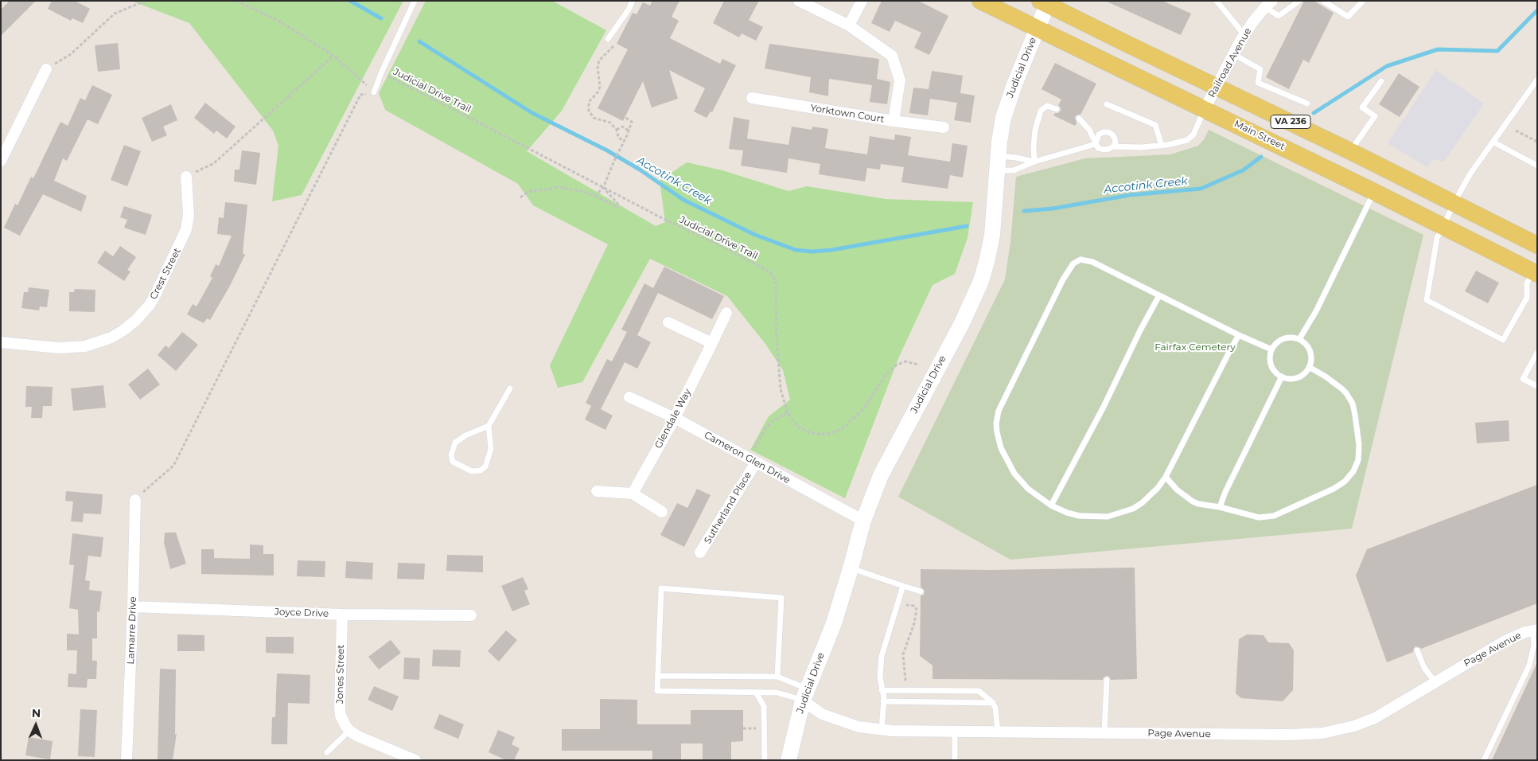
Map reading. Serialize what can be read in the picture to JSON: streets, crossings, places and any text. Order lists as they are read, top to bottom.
{
  "streets": {
    "main road": ["VA 236", "Main Street"],
    "street": [
      "Railroad Avenue",
      "Judicial Drive",
      "Yorktown Court",
      "Crest Street",
      "Glendale Way",
      "Cameron Glen Drive",
      "Sutherland Place",
      "Joyce Drive",
      "Lamarre Drive",
      "Page Avenue",
      "Jones Street"
    ],
    "path": ["Judicial Drive Trail"]
  },
  "crossings": [
    ["Railroad Avenue", "VA 236"],
    ["Railroad Avenue", "Main Street"],
    ["Judicial Drive", "VA 236"],
    ["Judicial Drive", "Main Street"],
    ["Judicial Drive", "Cameron Glen Drive"],
    ["Judicial Drive", "Page Avenue"],
    ["Glendale Way", "Cameron Glen Drive"],
    ["Cameron Glen Drive", "Sutherland Place"],
    ["Joyce Drive", "Lamarre Drive"],
    ["Joyce Drive", "Jones Street"]
  ],
  "water": ["Accotink Creek"],
  "parks": ["Fairfax Cemetery"],
  "north": "top"
}
